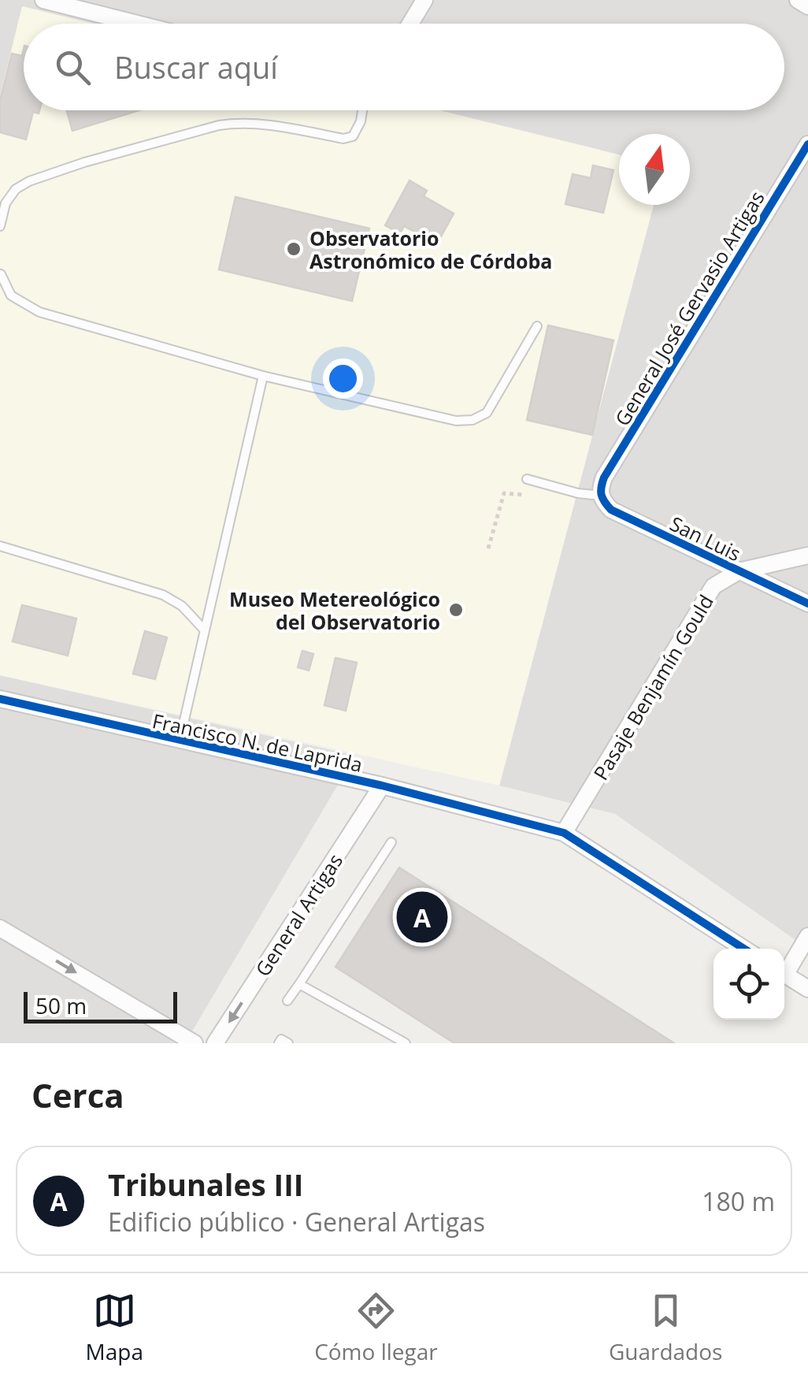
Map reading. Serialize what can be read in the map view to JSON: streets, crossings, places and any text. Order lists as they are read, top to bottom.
{
  "streets": {
    "street": [
      "General José Gervasio Artigas",
      "San Luis",
      "Pasaje Benjamín Gould",
      "Francisco N. de Laprida",
      "General Artigas"
    ]
  },
  "crossings": [
    ["General José Gervasio Artigas", "San Luis"],
    ["San Luis", "Pasaje Benjamín Gould"],
    ["Pasaje Benjamín Gould", "Francisco N. de Laprida"],
    ["Francisco N. de Laprida", "General Artigas"]
  ],
  "one_way": ["General Artigas"],
  "places": ["Observatorio Astronómico de Córdoba", "Museo Metereológico del Observatorio"],
  "scale_bar": "50 m",
  "north": "top",
  "page": {
    "search": "Buscar aquí",
    "pins": "A",
    "scale": "50 m",
    "heading": "Cerca",
    "list": [
      {
        "mark": "A",
        "name": "Tribunales III",
        "note": "Edificio público · General Artigas",
        "value": "180 m"
      }
    ],
    "nav": ["Mapa", "Cómo llegar", "Guardados"]
  }
}
